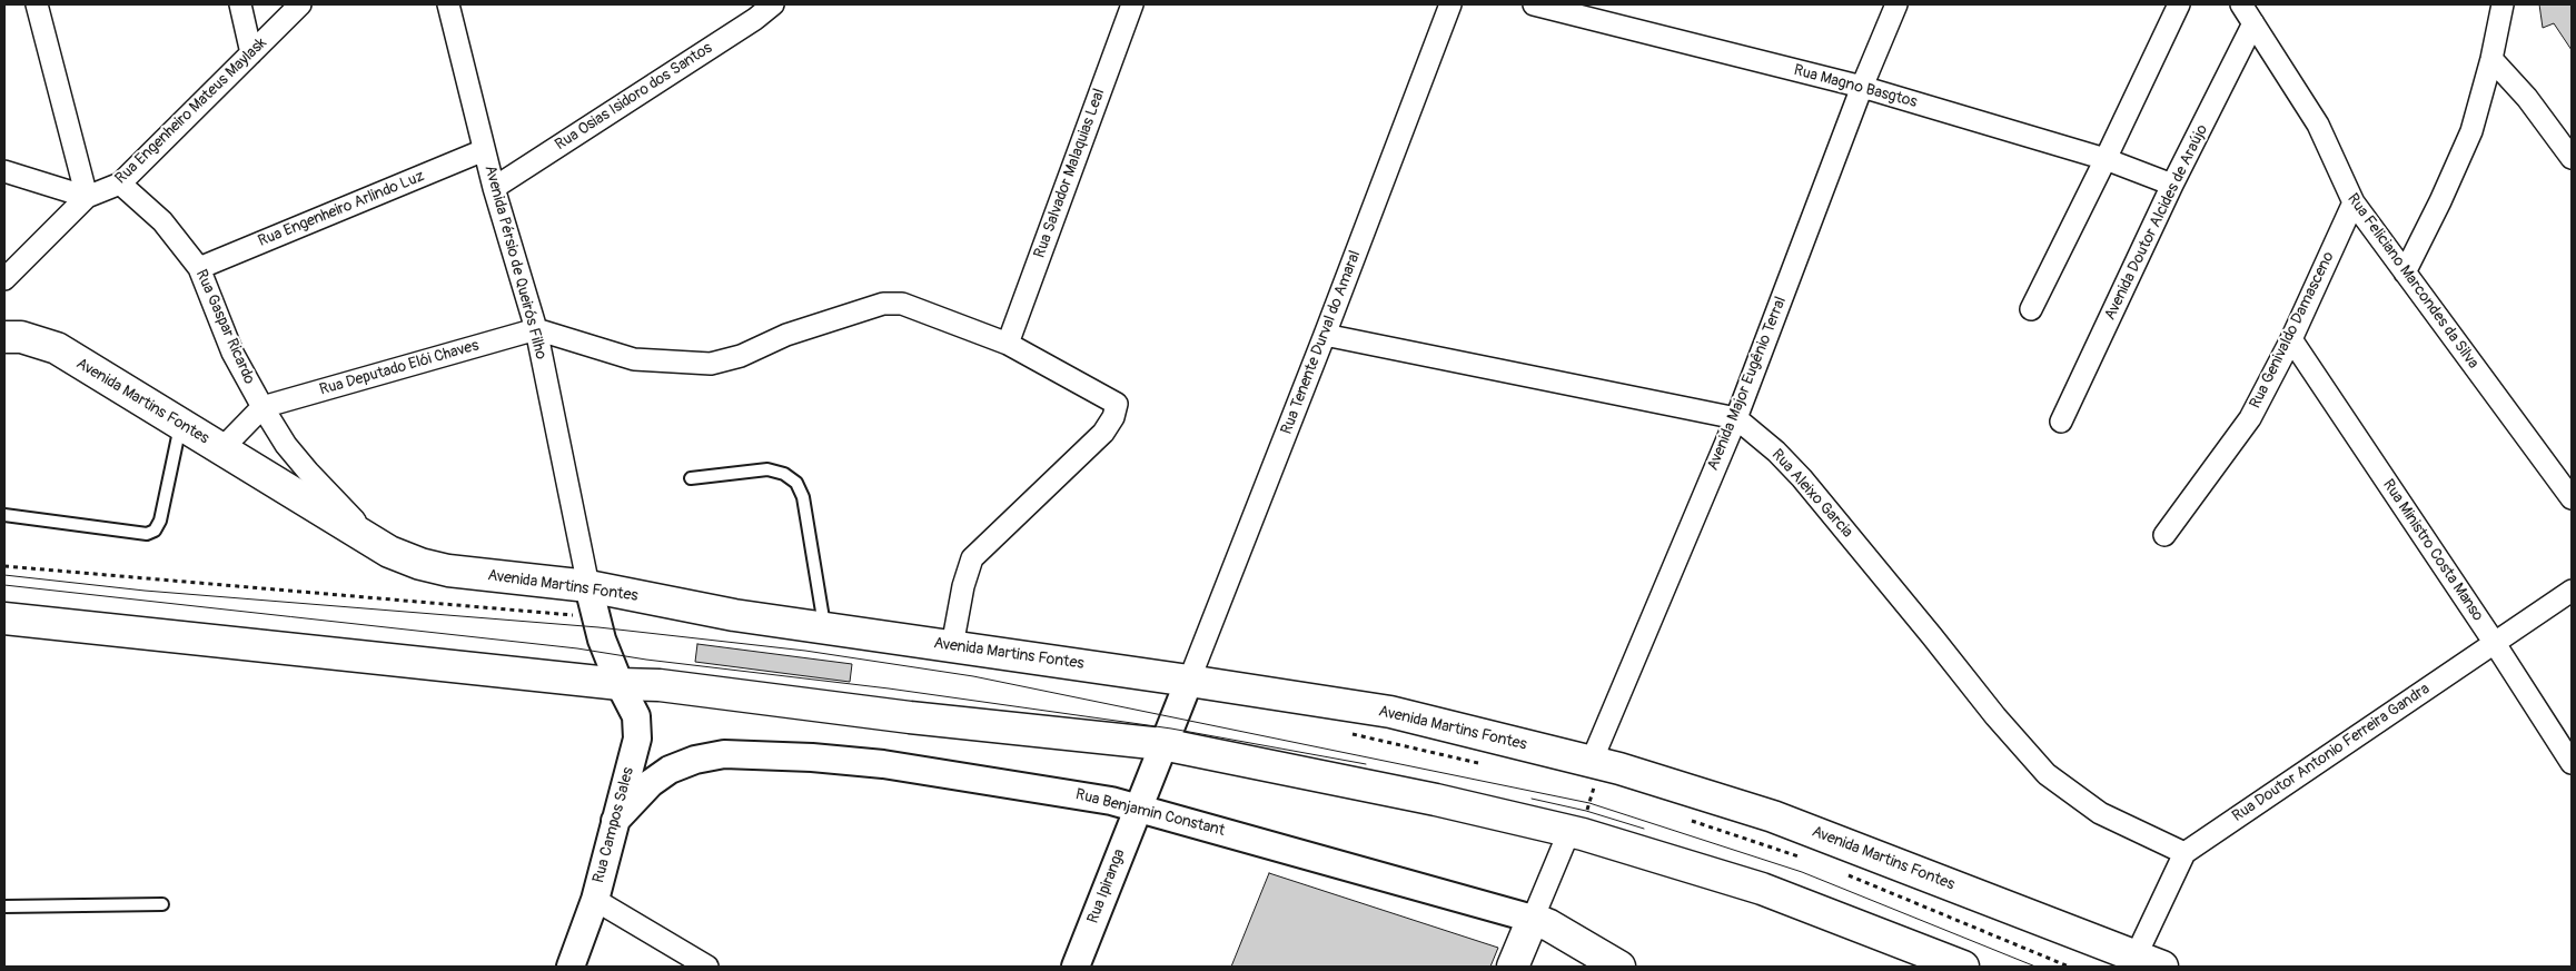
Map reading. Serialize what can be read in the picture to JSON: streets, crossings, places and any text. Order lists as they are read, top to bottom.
{
  "streets": {
    "main road": ["Avenida Martins Fontes", "Rua Benjamin Constant"],
    "street": [
      "Rua Magno Basgtos",
      "Rua Osias Isidoro dos Santos",
      "Rua Engenheiro Mateus Maylask",
      "Rua Salvador Malaquias Leal",
      "Rua Engenheiro Arlindo Luz",
      "Avenida Doutor Alcides de Araújo",
      "Avenida Pérsio de Queirós Filho",
      "Rua Feliciano Marcondes da Silva",
      "Rua Gaspar Ricardo",
      "Rua Genivaldo Damasceno",
      "Rua Tenente Durval do Amaral",
      "Rua Deputado Elói Chaves",
      "Avenida Major Eugênio Terral",
      "Rua Aleixo Garcia",
      "Rua Ministro Costa Manso",
      "Rua Doutor Antonio Ferreira Gandra",
      "Rua Campos Sales",
      "Rua Ipiranga"
    ]
  },
  "crossings": [
    ["Rua Magno Basgtos", "Avenida Doutor Alcides de Araújo"],
    ["Rua Magno Basgtos", "Avenida Major Eugênio Terral"],
    ["Rua Osias Isidoro dos Santos", "Avenida Pérsio de Queirós Filho"],
    ["Rua Engenheiro Mateus Maylask", "Rua Gaspar Ricardo"],
    ["Rua Engenheiro Arlindo Luz", "Avenida Pérsio de Queirós Filho"],
    ["Rua Engenheiro Arlindo Luz", "Rua Gaspar Ricardo"],
    ["Avenida Doutor Alcides de Araújo", "Rua Feliciano Marcondes da Silva"],
    ["Avenida Pérsio de Queirós Filho", "Rua Deputado Elói Chaves"],
    ["Avenida Pérsio de Queirós Filho", "Avenida Martins Fontes"],
    ["Avenida Pérsio de Queirós Filho", "Rua Campos Sales"],
    ["Rua Feliciano Marcondes da Silva", "Rua Genivaldo Damasceno"],
    ["Rua Gaspar Ricardo", "Rua Deputado Elói Chaves"],
    ["Rua Gaspar Ricardo", "Avenida Martins Fontes"],
    ["Rua Genivaldo Damasceno", "Rua Ministro Costa Manso"],
    ["Rua Tenente Durval do Amaral", "Avenida Martins Fontes"],
    ["Rua Tenente Durval do Amaral", "Rua Aleixo Garcia"],
    ["Avenida Major Eugênio Terral", "Avenida Martins Fontes"],
    ["Avenida Major Eugênio Terral", "Rua Aleixo Garcia"],
    ["Avenida Martins Fontes", "Rua Campos Sales"],
    ["Rua Aleixo Garcia", "Rua Doutor Antonio Ferreira Gandra"],
    ["Rua Ministro Costa Manso", "Rua Doutor Antonio Ferreira Gandra"],
    ["Rua Benjamin Constant", "Rua Campos Sales"],
    ["Rua Benjamin Constant", "Rua Ipiranga"]
  ]
}
